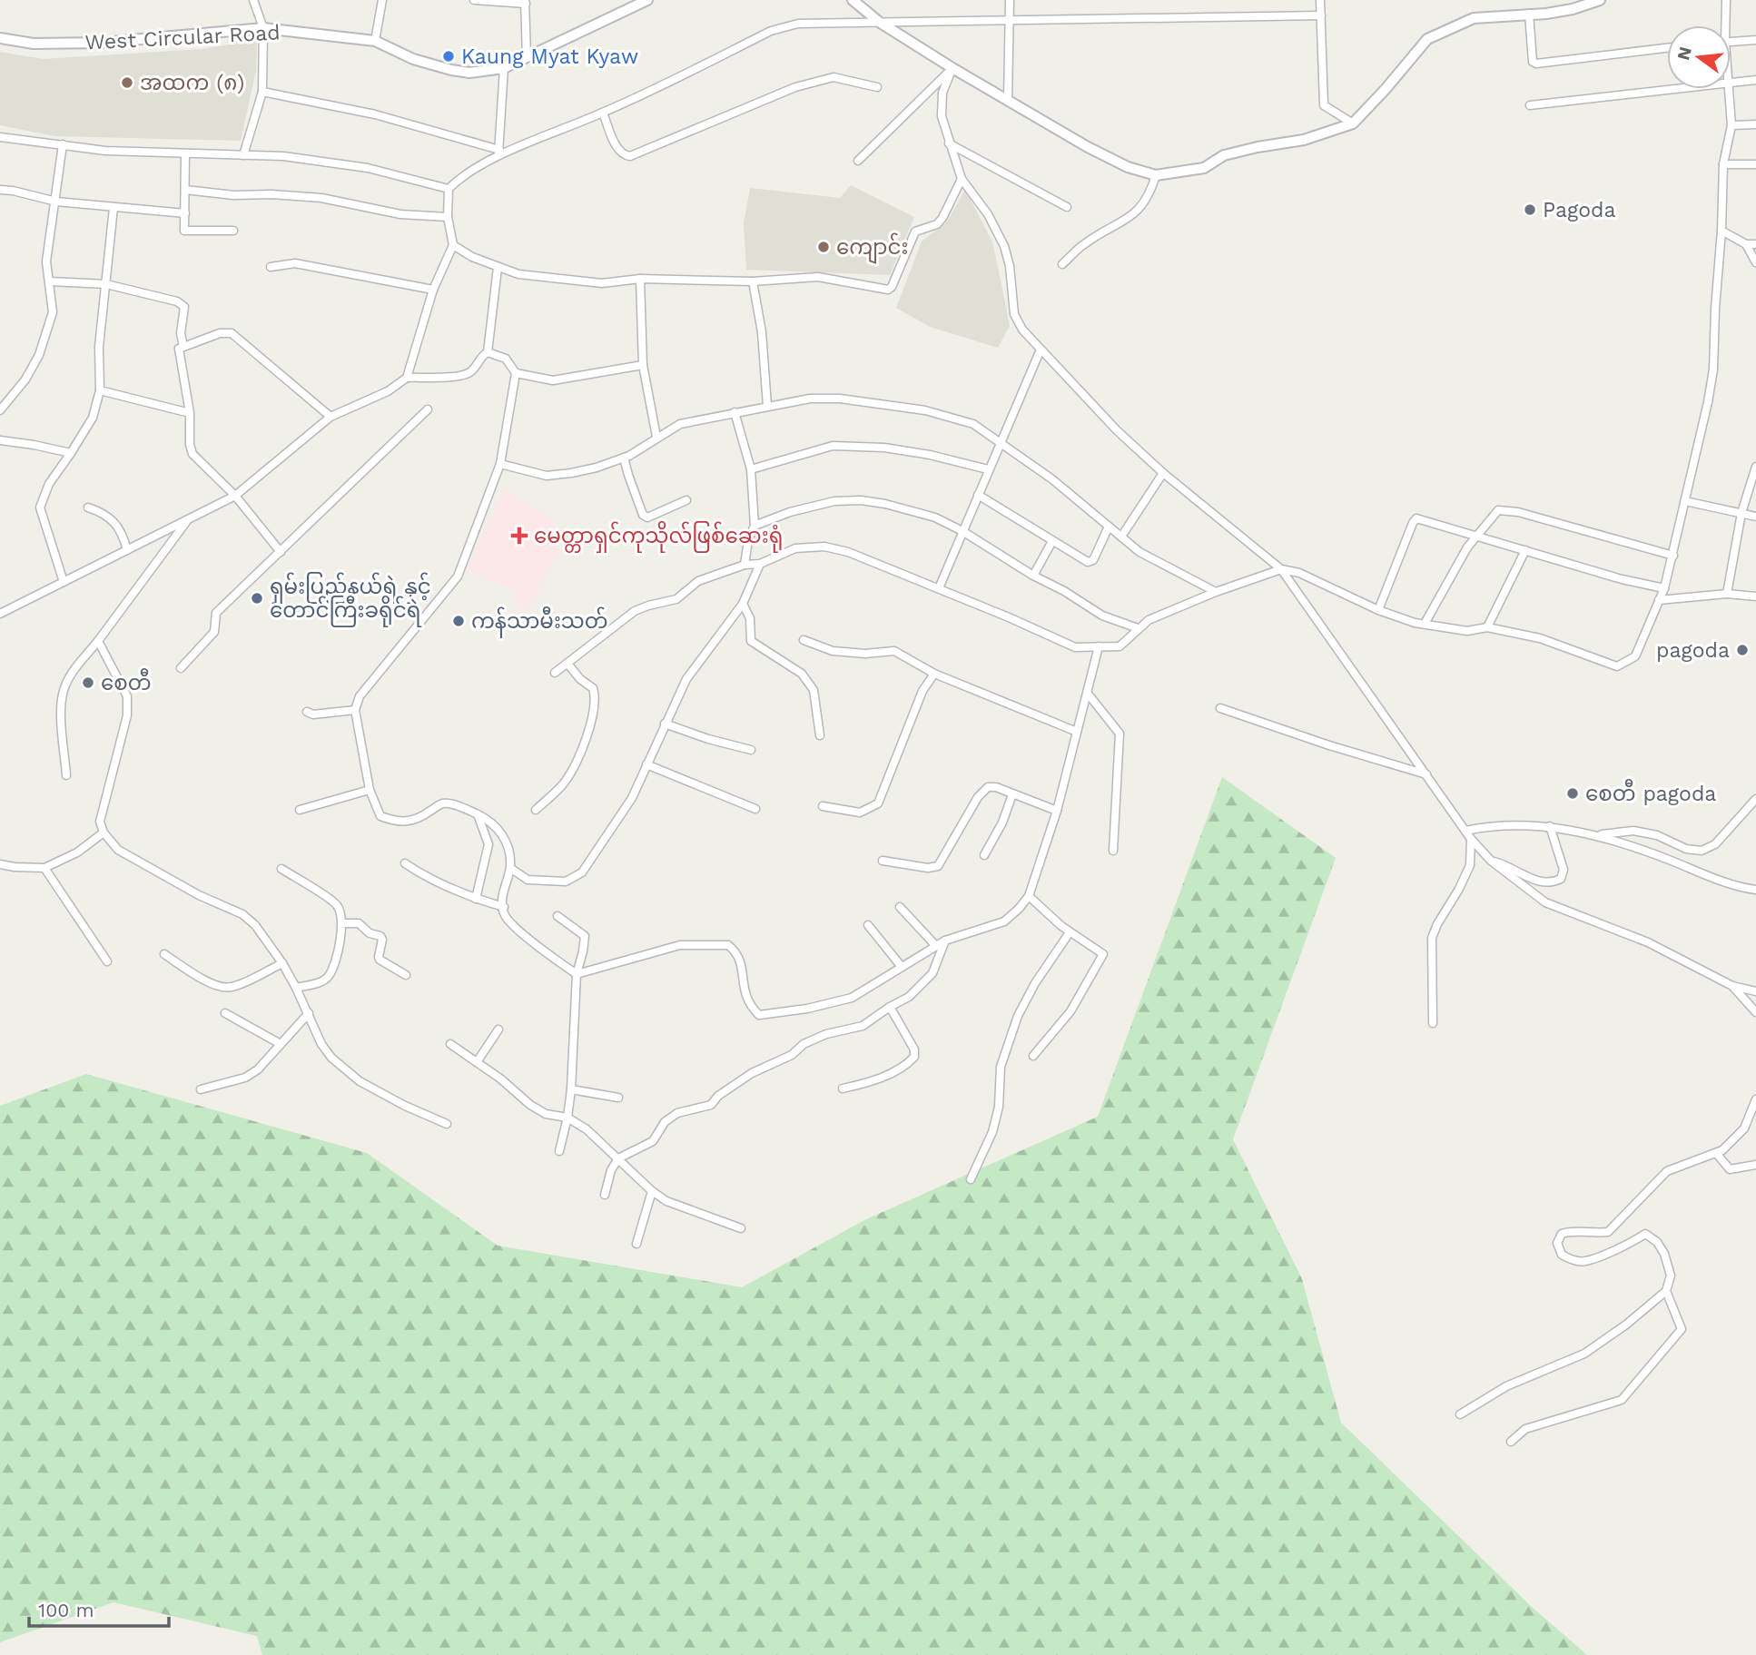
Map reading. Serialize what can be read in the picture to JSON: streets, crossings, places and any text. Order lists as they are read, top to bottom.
{
  "streets": {
    "street": ["West Circular Road"]
  },
  "places": {
    "other": [
      "Kaung Myat Kyaw",
      "အထက (၈)",
      "Pagoda",
      "ကျောင်း",
      "ရှမ်းပြည်နယ်ရဲ နှင့် တောင်ကြီးခရိုင်ရဲ",
      "ကန်သာမီးသတ်",
      "pagoda",
      "စေတီ",
      "စေတီ pagoda"
    ],
    "health": ["မေတ္တာရှင်ကုသိုလ်ဖြစ်ဆေးရုံ"]
  },
  "scale_bar": "100 m",
  "north": "left"
}
